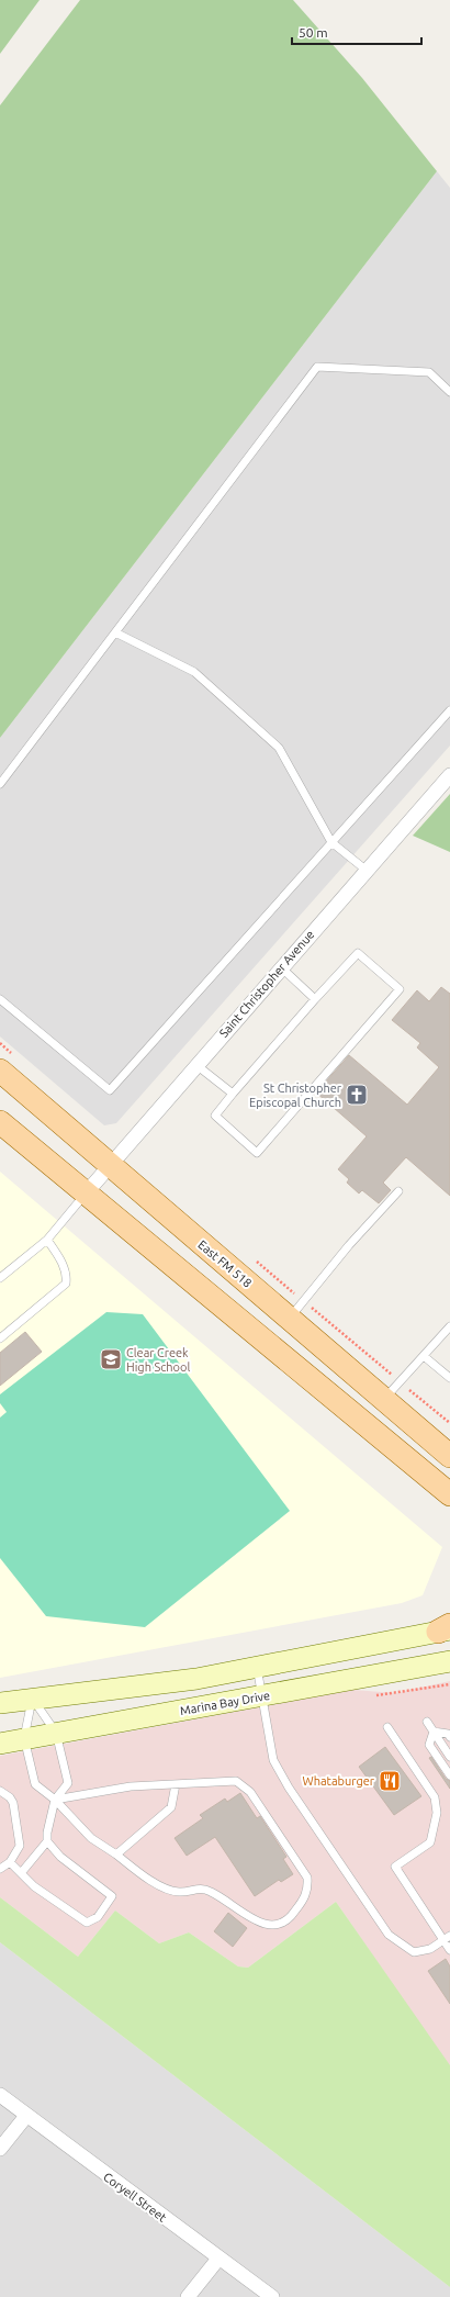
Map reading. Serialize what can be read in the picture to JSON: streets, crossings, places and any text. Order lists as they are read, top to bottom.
{
  "streets": {
    "main road": ["East FM 518", "Marina Bay Drive"],
    "street": ["Saint Christopher Avenue", "Coryell Street"]
  },
  "crossings": [
    ["Saint Christopher Avenue", "East FM 518"]
  ],
  "places": {
    "church": ["St Christopher Episcopal Church"],
    "school or university": ["Clear Creek High School"],
    "restaurant": ["Whataburger"]
  },
  "scale_bar": "50 m"
}
